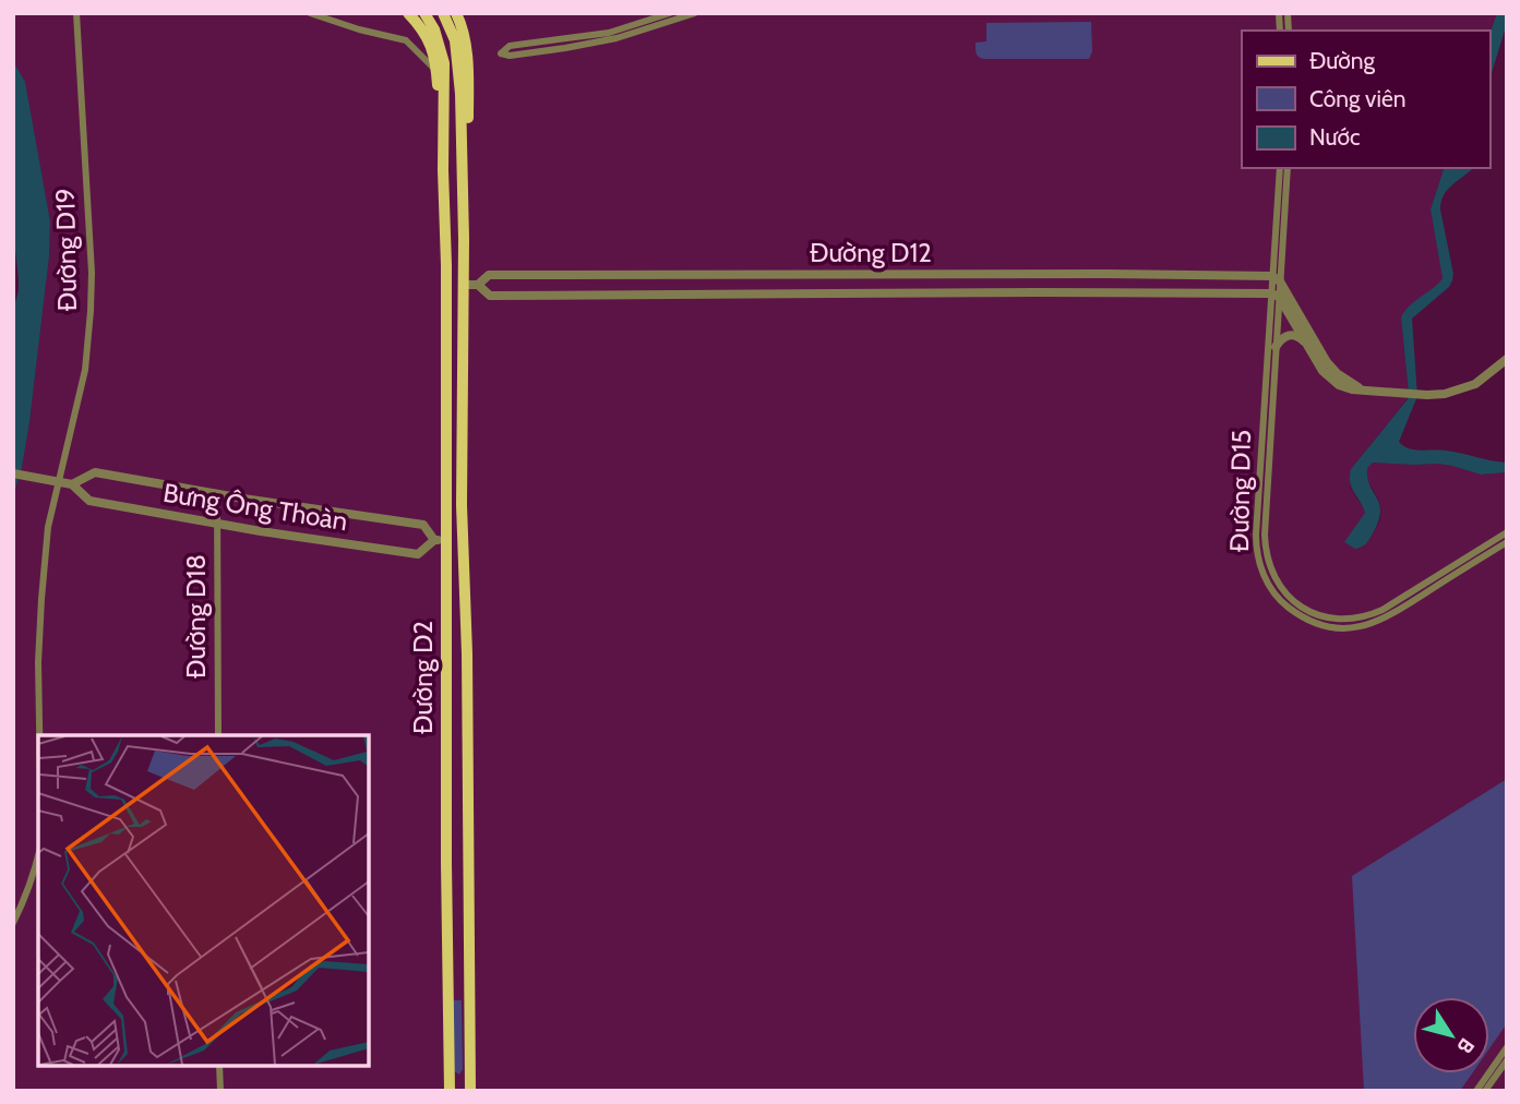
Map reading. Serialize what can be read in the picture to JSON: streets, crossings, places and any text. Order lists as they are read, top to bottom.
{
  "streets": {
    "main road": ["Đường D2"],
    "street": [
      "Đường D19",
      "Đường D12",
      "Đường D15",
      "Bưng Ông Thoàn",
      "Đường D18"
    ]
  },
  "crossings": [
    ["Đường D19", "Bưng Ông Thoàn"],
    ["Đường D12", "Đường D15"],
    ["Đường D12", "Đường D2"],
    ["Bưng Ông Thoàn", "Đường D18"],
    ["Bưng Ông Thoàn", "Đường D2"]
  ],
  "legend": ["Đường", "Công viên", "Nước"],
  "north": "bottom right"
}
